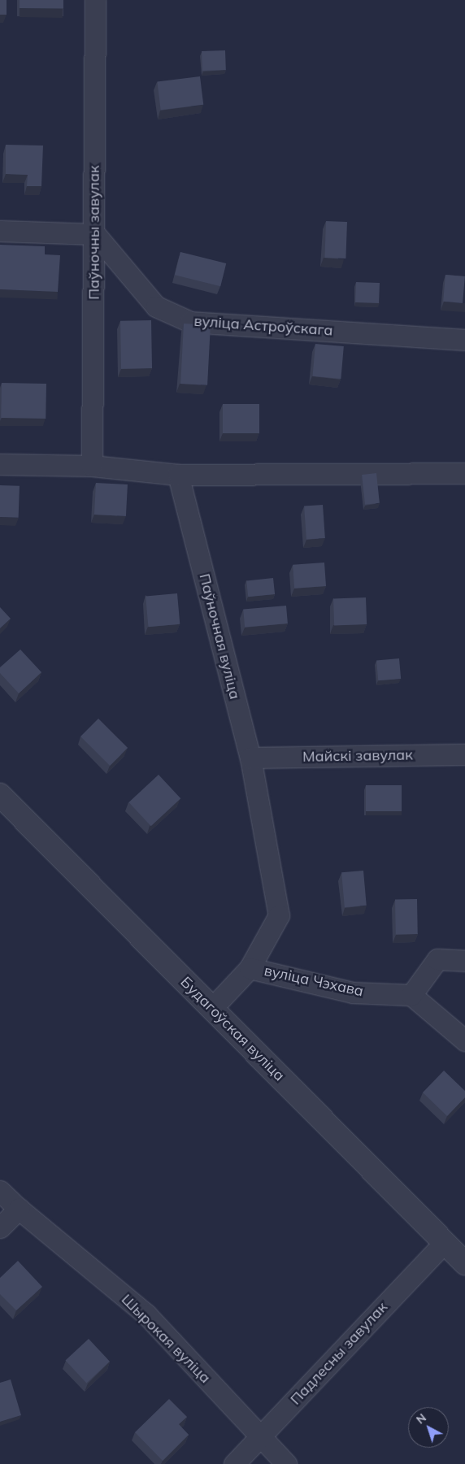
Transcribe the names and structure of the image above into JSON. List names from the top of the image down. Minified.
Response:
{"streets":{"street":["Паўночны завулак","вуліца Астроўскага","Паўночная вуліца","Майскі завулак","вуліца Чэхава","Будагоўская вуліца","Шырокая вуліца","Падлесны завулак"]},"crossings":[["Паўночны завулак","вуліца Астроўскага"],["Паўночная вуліца","Майскі завулак"],["Паўночная вуліца","вуліца Чэхава"],["вуліца Чэхава","Будагоўская вуліца"],["Будагоўская вуліца","Падлесны завулак"],["Шырокая вуліца","Падлесны завулак"]],"north":"top left"}
